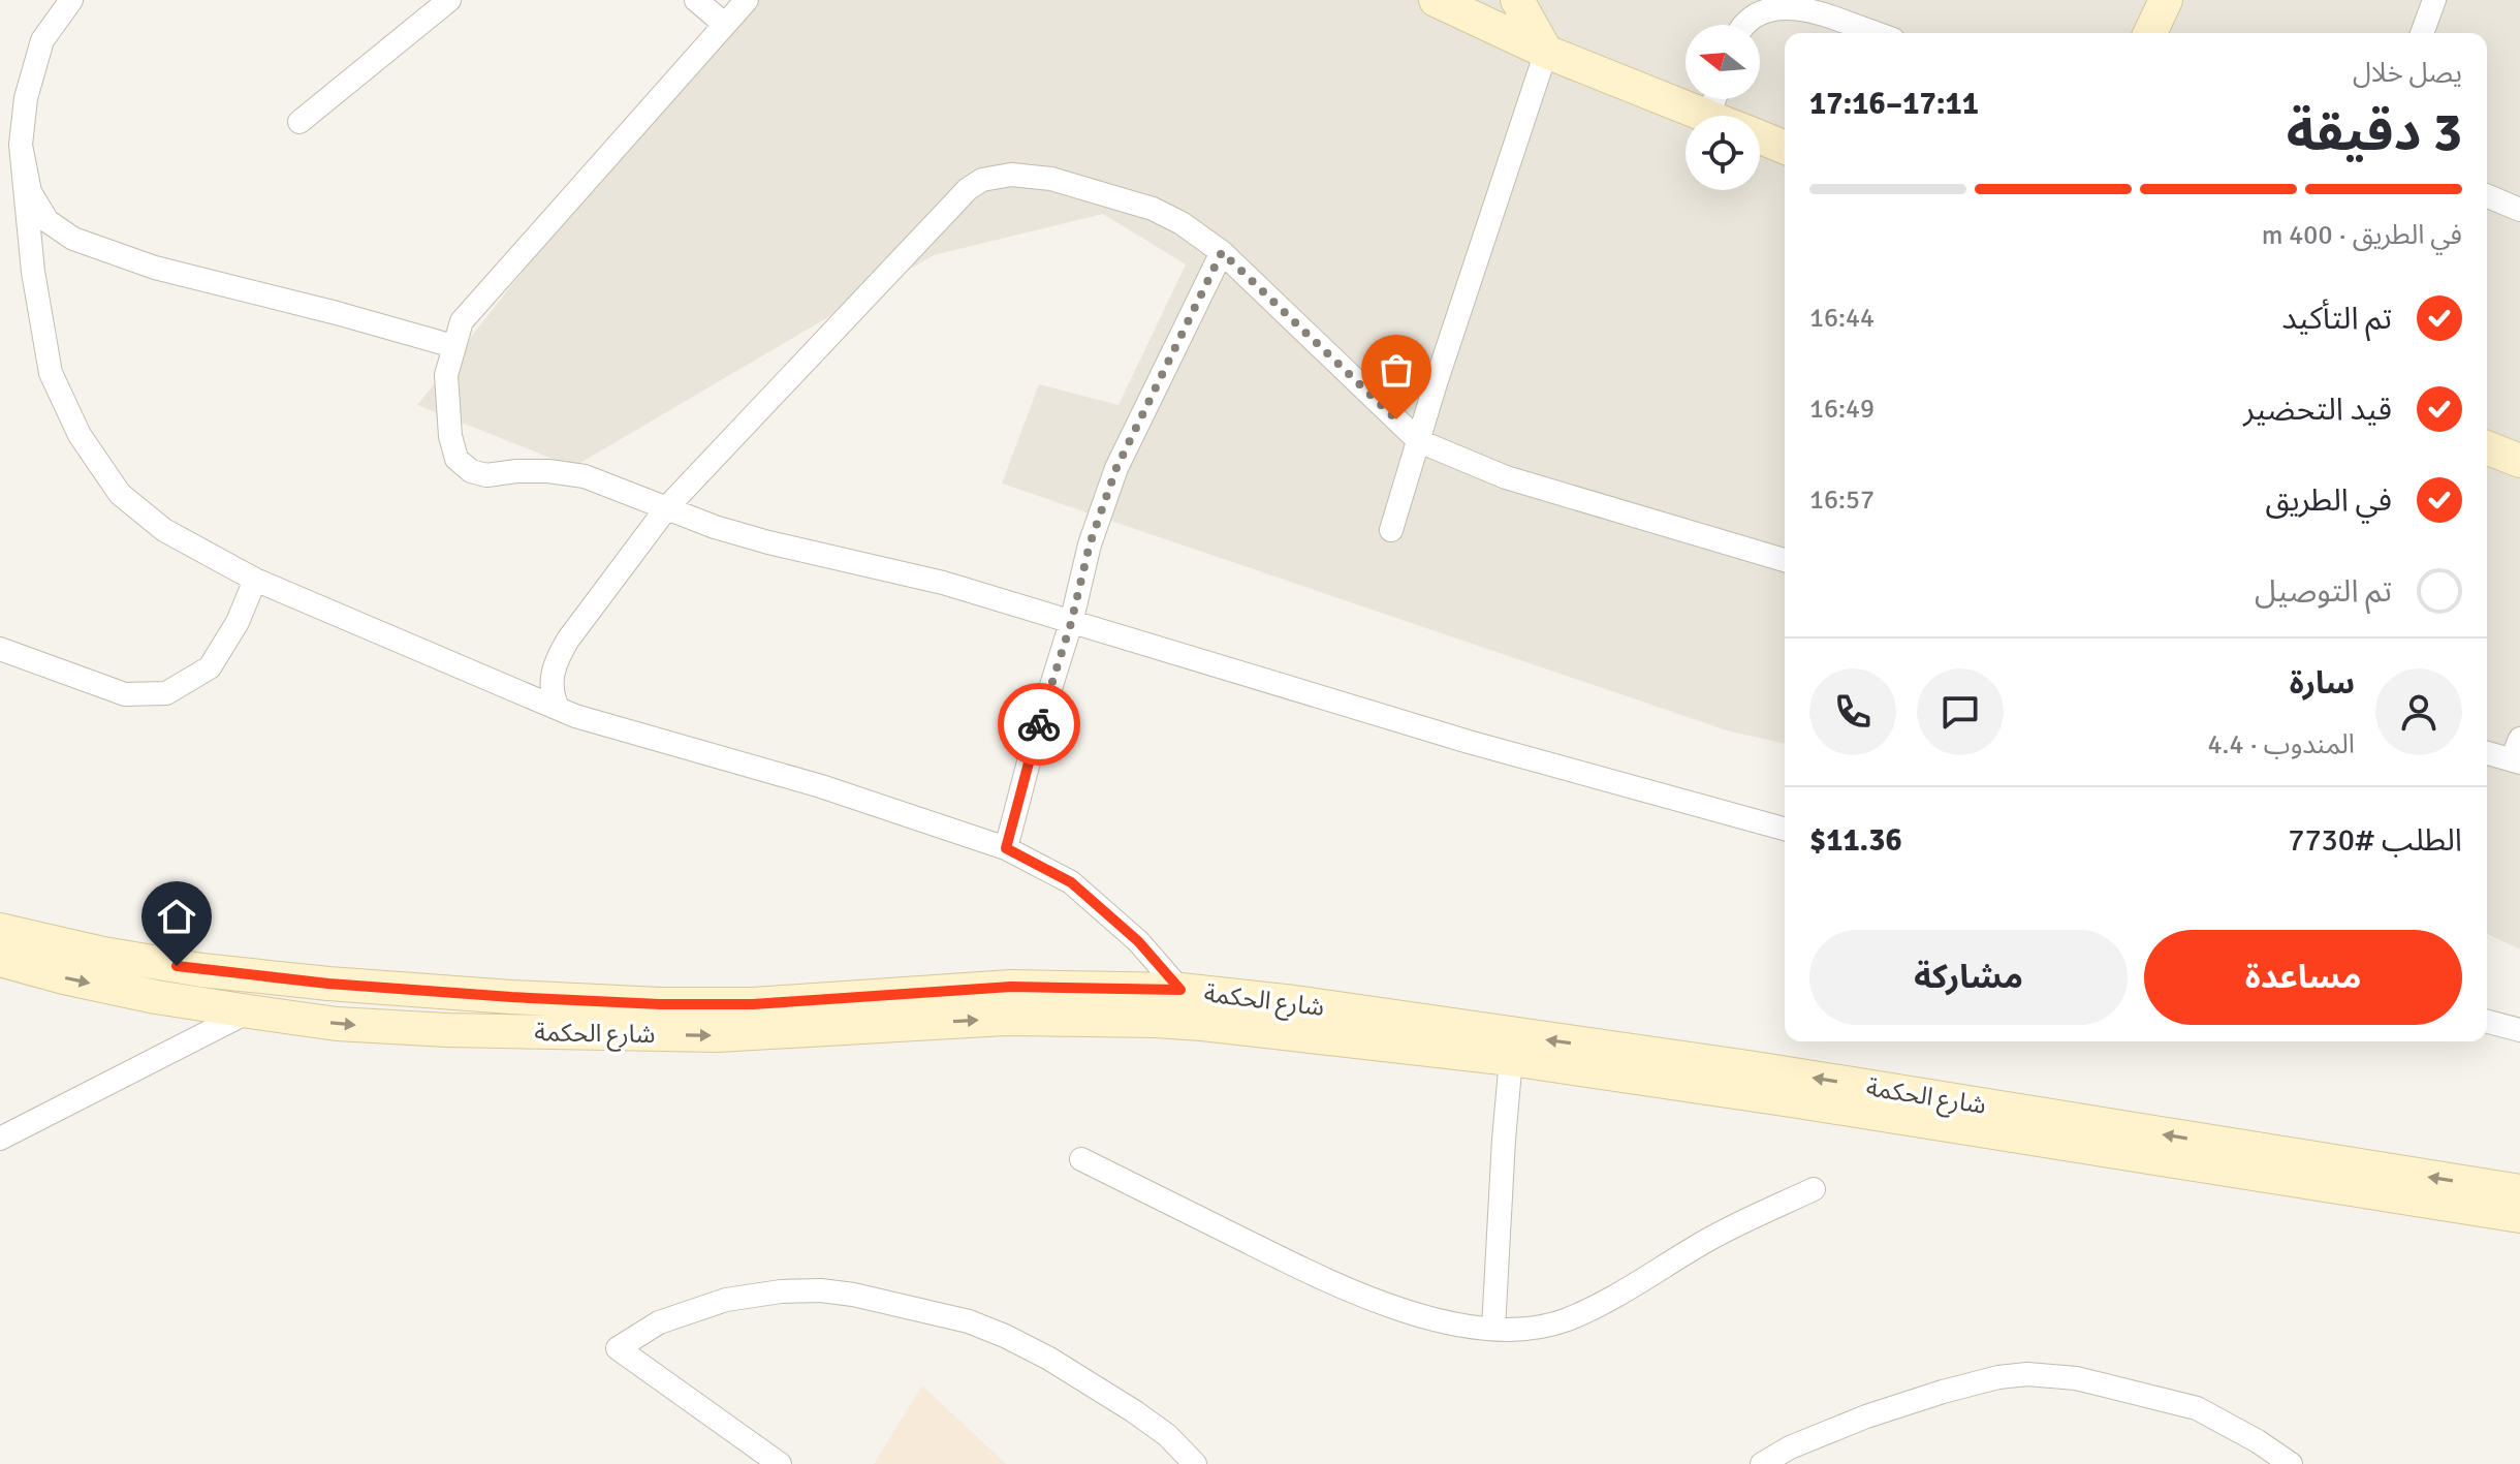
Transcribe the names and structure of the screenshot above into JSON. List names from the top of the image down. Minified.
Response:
{"streets":{"street":["شارع الحكمة"]},"north":"left","page":{"heading":["3 دقيقة","يصل خلال","17:11–17:16"],"panel":["سارة","المندوب · 4.4","الطلب #7730","$11.36"],"bar":"في الطريق · 400 m","list":[["تم التأكيد","16:44"],["قيد التحضير","16:49"],["في الطريق","16:57"],"تم التوصيل"],"buttons":["مساعدة","مشاركة"]}}
